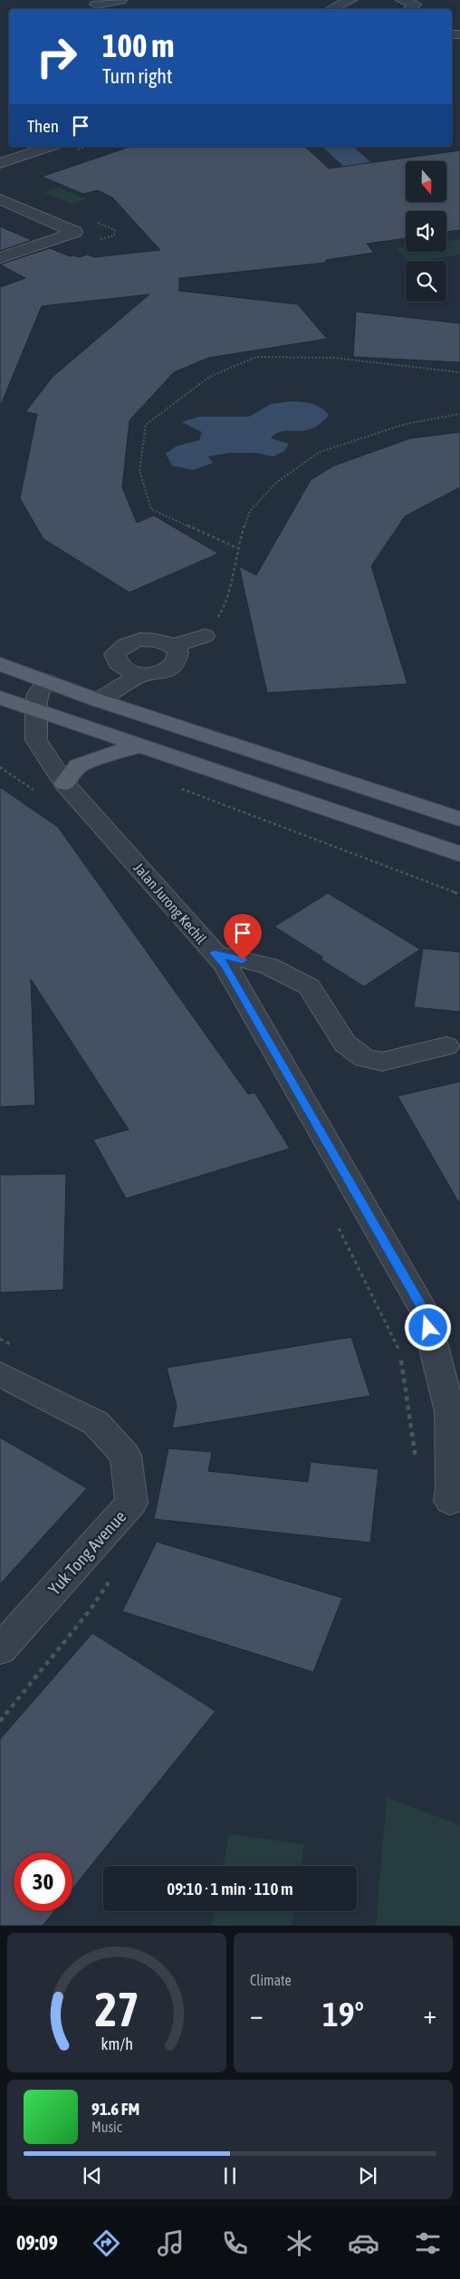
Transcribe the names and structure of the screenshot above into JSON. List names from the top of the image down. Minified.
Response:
{"streets":{"street":["Jalan Jurong Kechil","Yuk Tong Avenue"]},"north":"bottom","page":{"turn":["100 m","Turn right"],"then":"Then","limit":"30","trip":"09:10 · 1 min · 110 m","tile":"Climate","heat":["−","19°","+"],"song":["91.6 FM","Music"],"tabs":"09:09","gauge":["27","km/h"]}}
